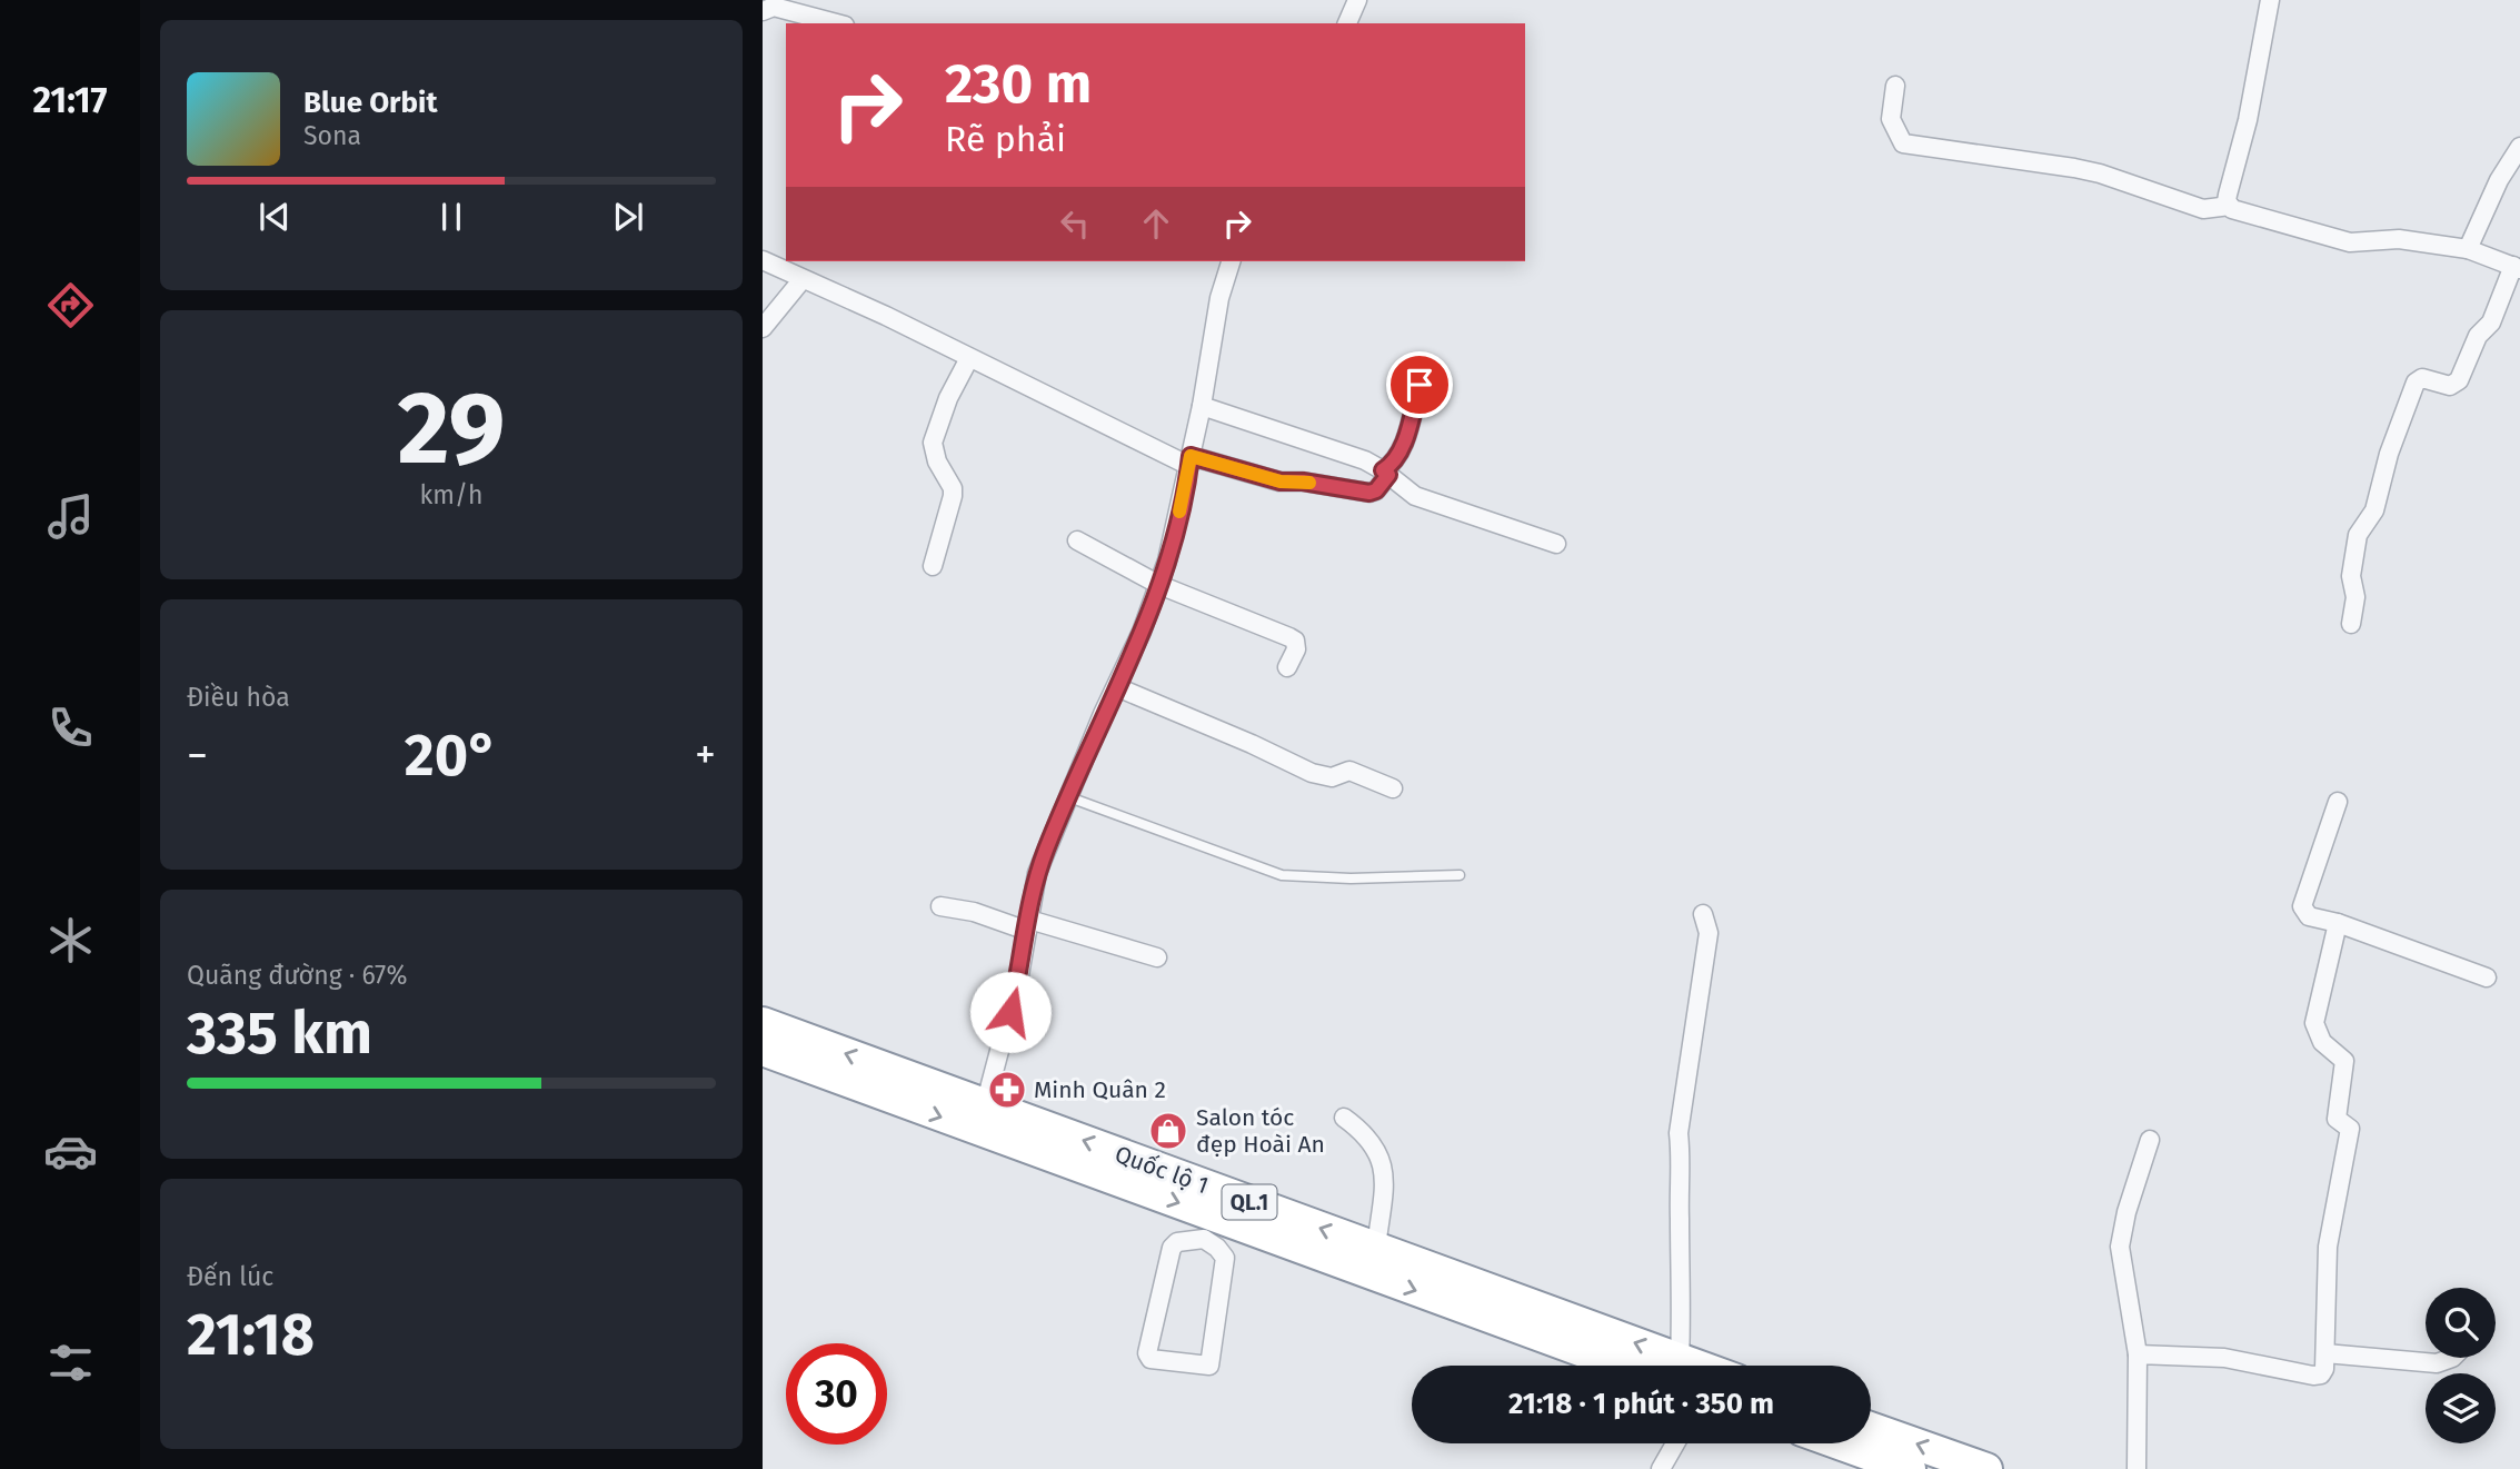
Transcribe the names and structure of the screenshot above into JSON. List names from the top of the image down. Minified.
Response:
{"streets":{"highway":["Quốc lộ 1","QL.1"]},"places":{"pharmacy":["Minh Quân 2"],"shop":["Salon tóc đẹp Hoài An"]},"page":{"tabs":"21:17","turn":["230 m","Rẽ phải"],"song":["Blue Orbit","Sona"],"tile":[["29","km/h"],"Điều hòa",["Quãng đường · 67%","335 km"],["Đến lúc","21:18"]],"heat":["−","20°","+"],"limit":"30","trip":"21:18 · 1 phút · 350 m"}}
